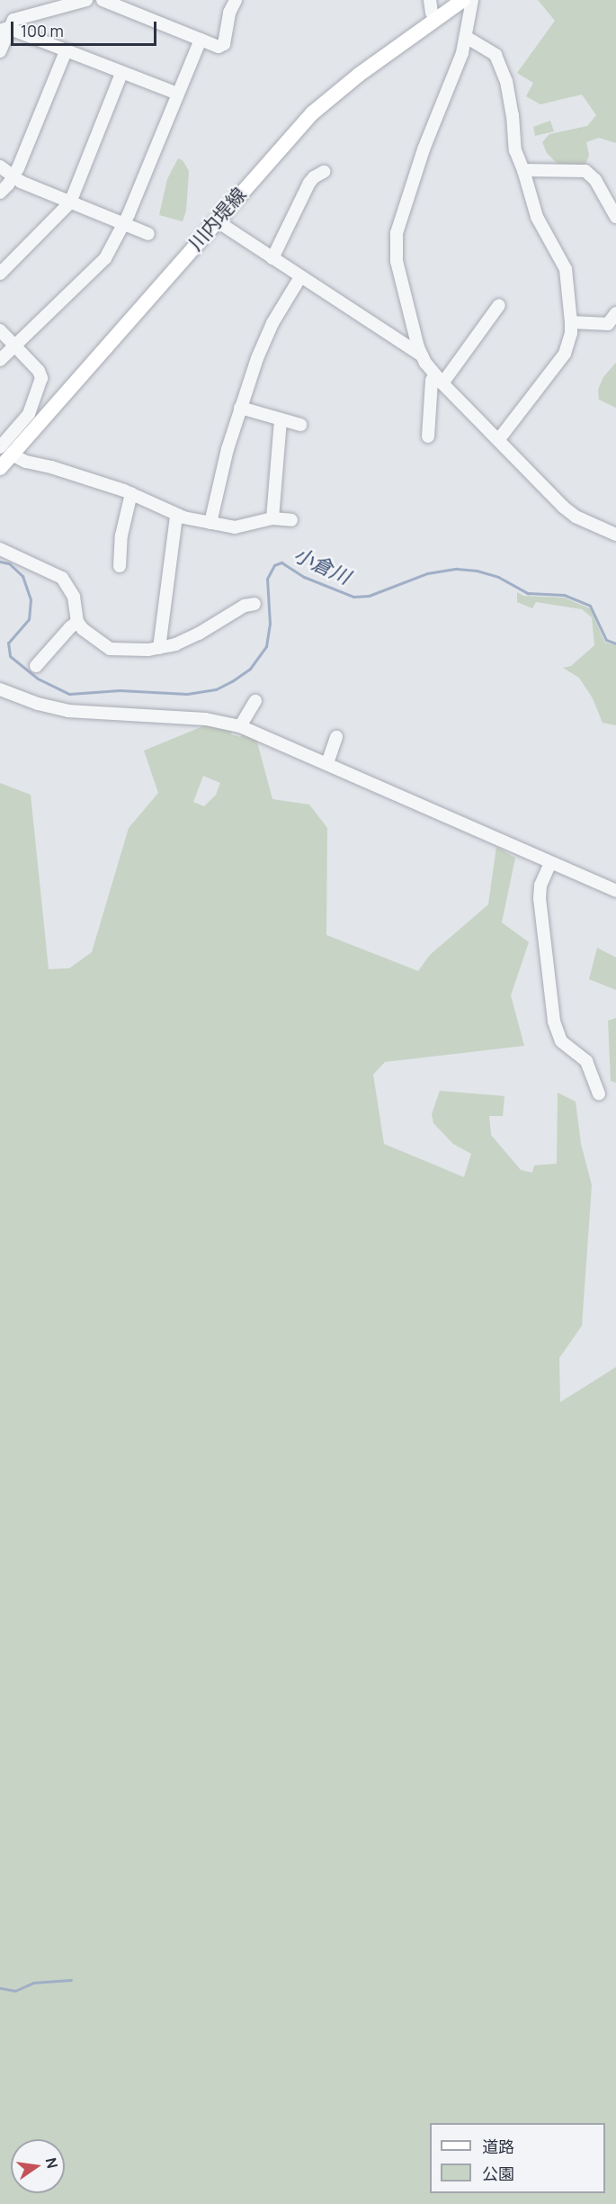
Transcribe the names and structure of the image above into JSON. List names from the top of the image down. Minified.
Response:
{"streets":{"main road":["川内堤線"]},"water":["小倉川"],"legend":["道路","公園"],"scale_bar":"100 m","north":"right"}
